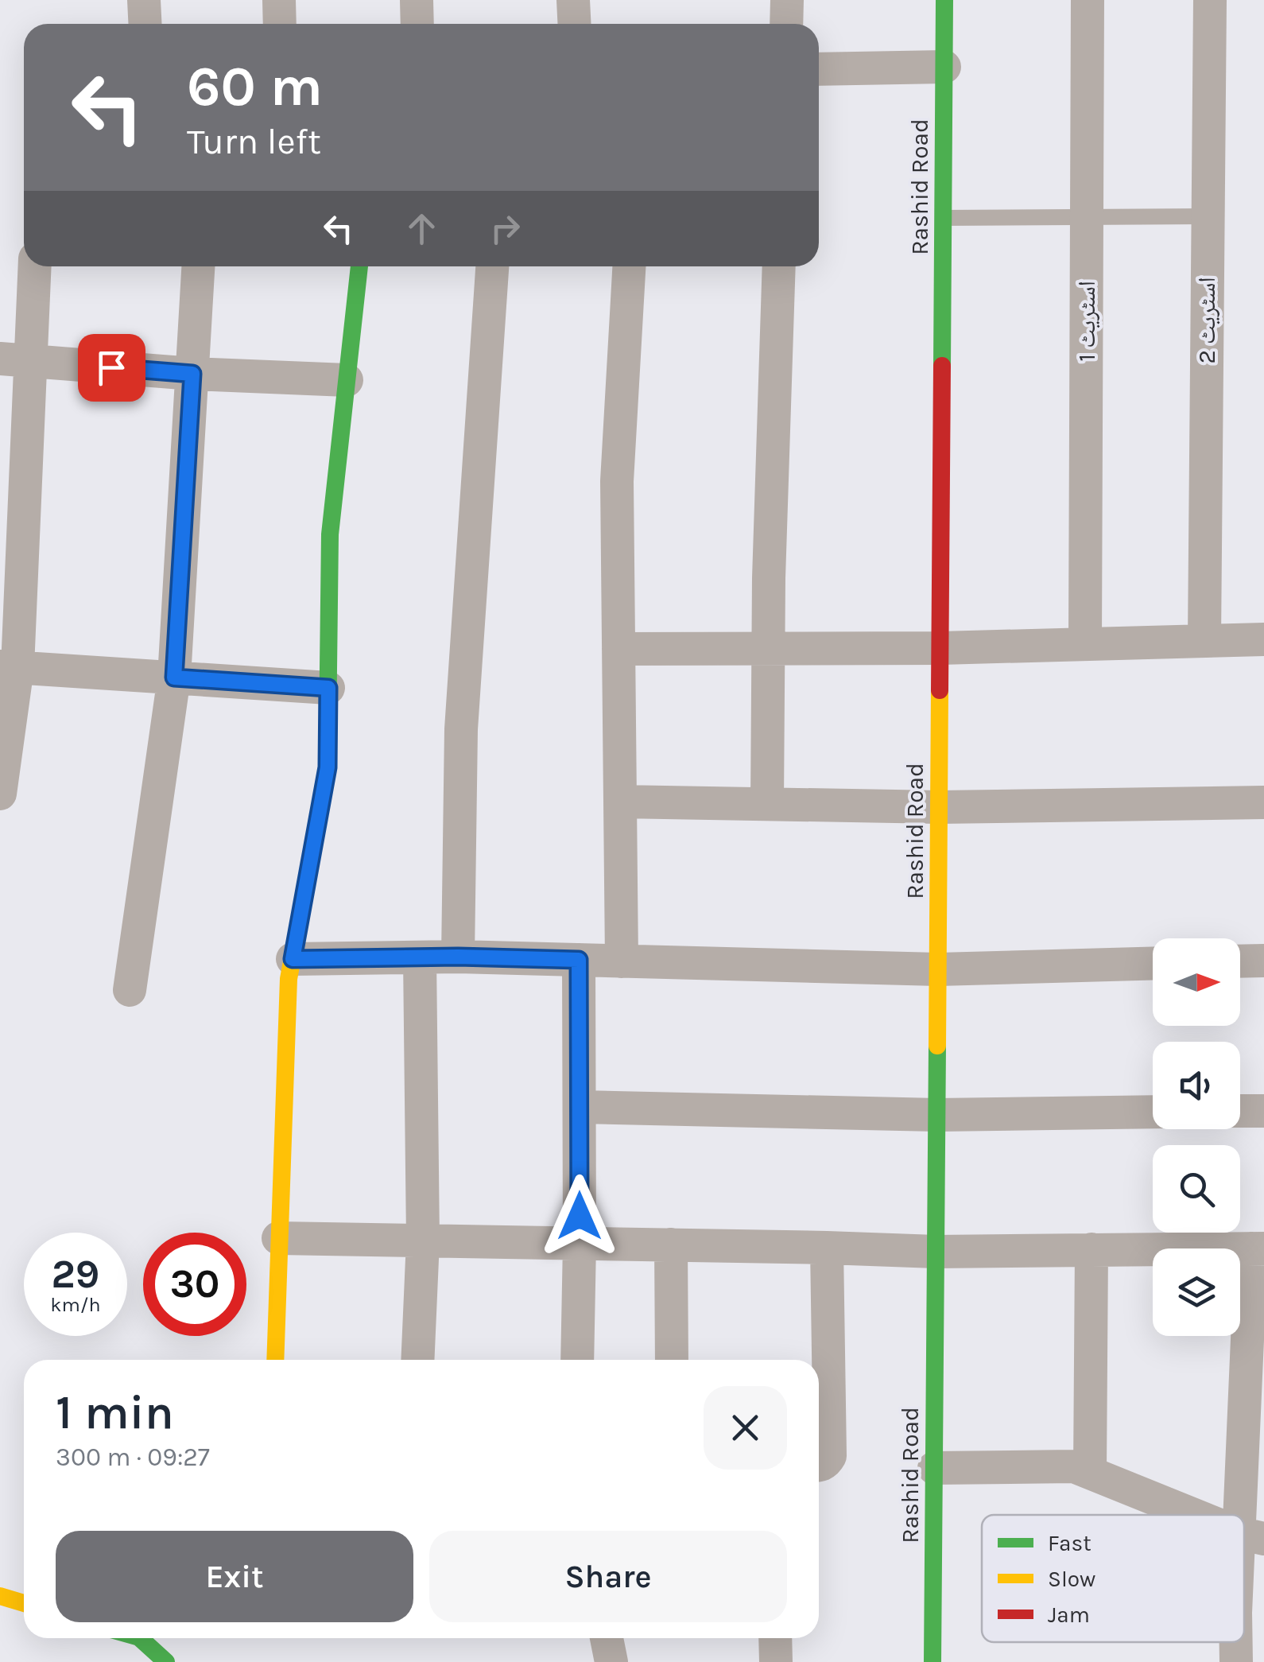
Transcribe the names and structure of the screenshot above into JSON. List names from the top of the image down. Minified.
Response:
{"streets":{"main road":["Rashid Road"],"street":["اسٹریٹ 2","اسٹریٹ 1"]},"legend":["Fast","Slow","Jam"],"north":"right","page":{"turn":["60 m","Turn left"],"speed":"29 km/h","limit":"30","heading":["1 min","300 m · 09:27"],"buttons":["Exit","Share"]}}
